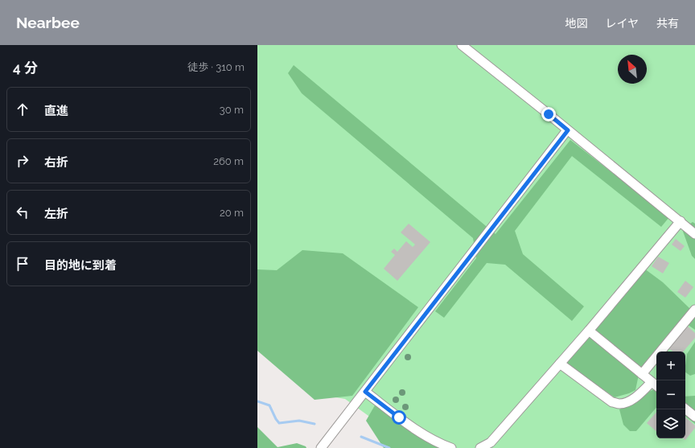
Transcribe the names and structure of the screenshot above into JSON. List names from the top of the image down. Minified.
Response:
{"north":"top left","page":{"header":"Nearbee","nav":["地図","レイヤ","共有"],"heading":["4 分","徒歩 · 310 m"],"list":[["直進","30 m"],["右折","260 m"],["左折","20 m"],"目的地に到着"],"map_buttons":["+","−"]}}
